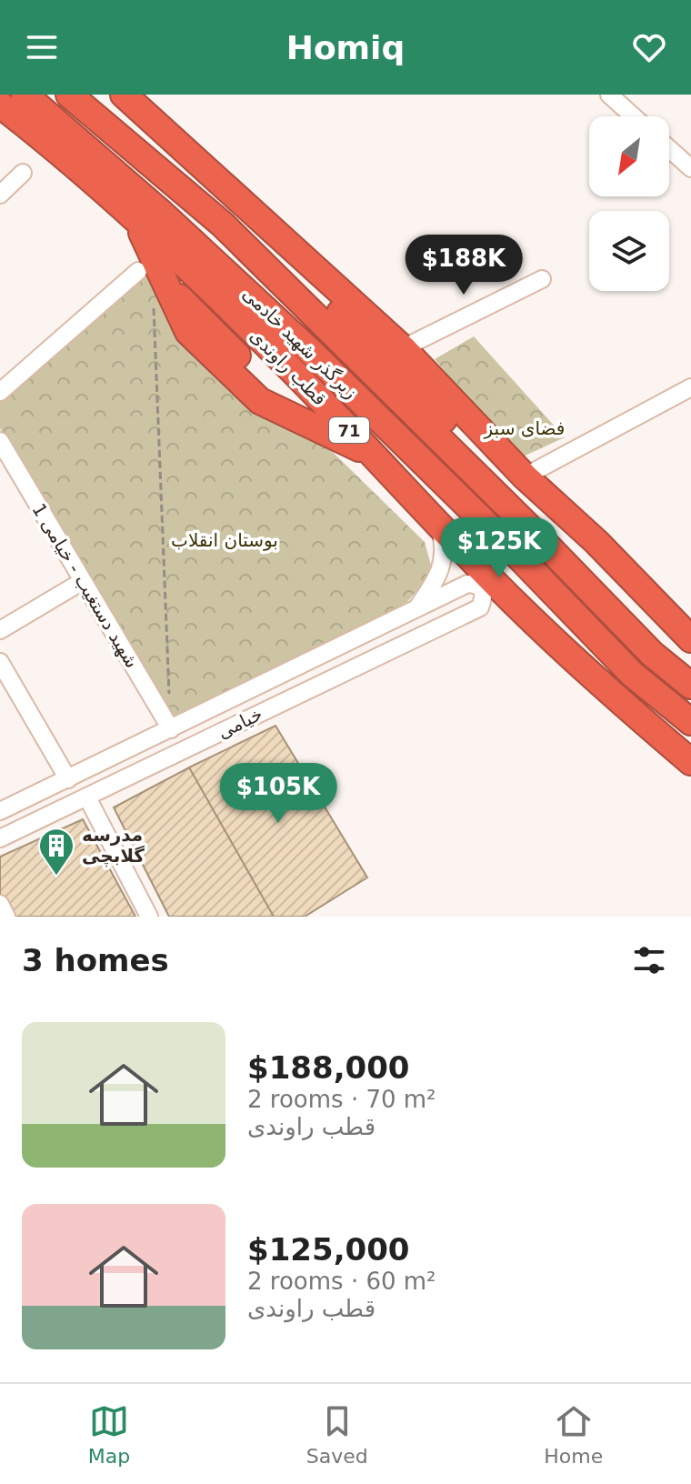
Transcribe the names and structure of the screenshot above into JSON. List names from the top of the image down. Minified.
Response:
{"streets":{"highway":["زیرگذر شهید خادمی","قطب راوندی","71"],"street":["شهید دستغیب - خیامی 1","خیامی"]},"crossings":[["شهید دستغیب - خیامی 1","خیامی"]],"parks":["فضای سبز","بوستان انقلاب"],"places":{"building":["مدرسه گلابچی"]},"north":"bottom left","page":{"header":"Homiq","price":["$188K","$125K","$105K"],"heading":"3 homes","list":[{"name":"$188,000","note":"2 rooms · 70 m² · قطب راوندی"},{"name":"$125,000","note":"2 rooms · 60 m² · قطب راوندی"}],"tabs":["Map","Saved","Home"]}}
